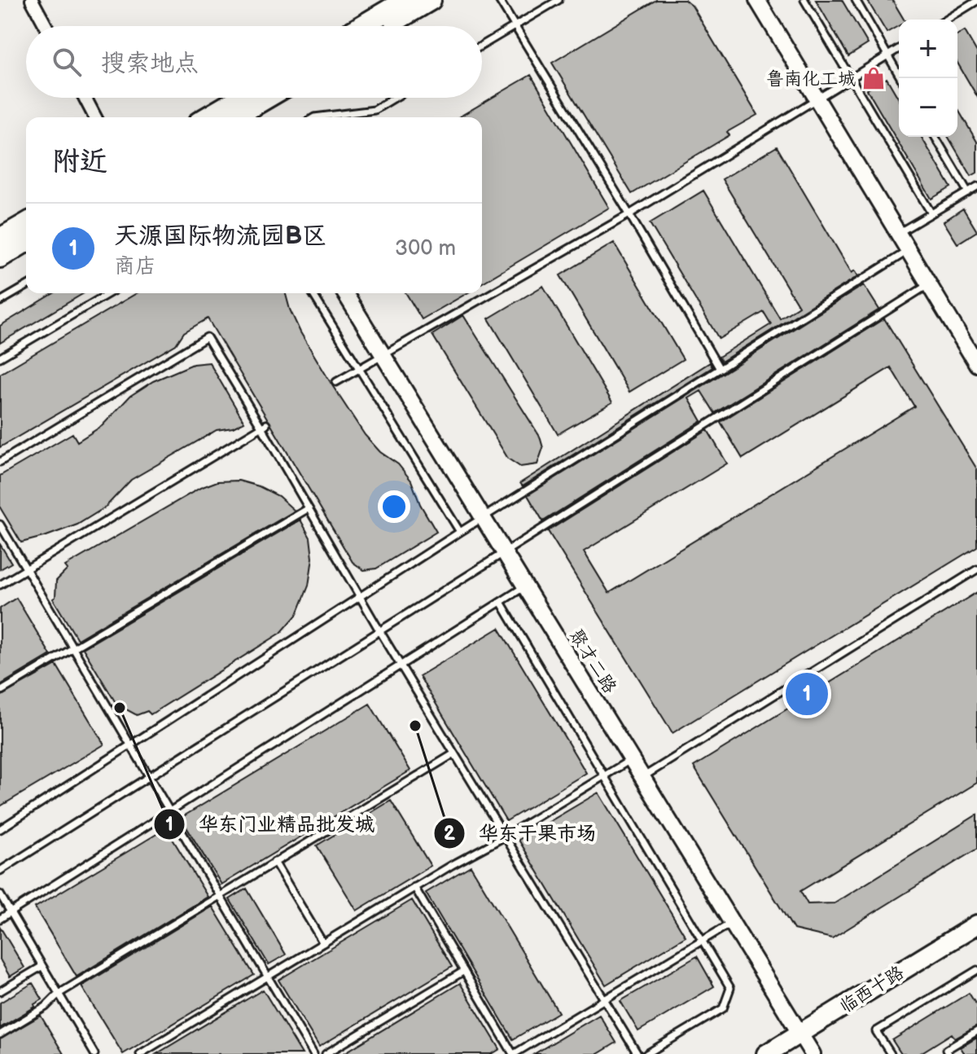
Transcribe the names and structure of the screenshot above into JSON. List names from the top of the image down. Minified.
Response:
{"streets":{"main road":["临西十路"],"street":["聚才二路"]},"crossings":[["聚才二路","临西十路"]],"places":{"shop":["鲁南化工城"],"other":["华东门业精品批发城","华东干果市场"]},"page":{"map_buttons":["+","−"],"search":"搜索地点","heading":"附近","list":[{"mark":"1","name":"天源国际物流园B区","note":"商店","value":"300 m"}],"pins":"1"}}
